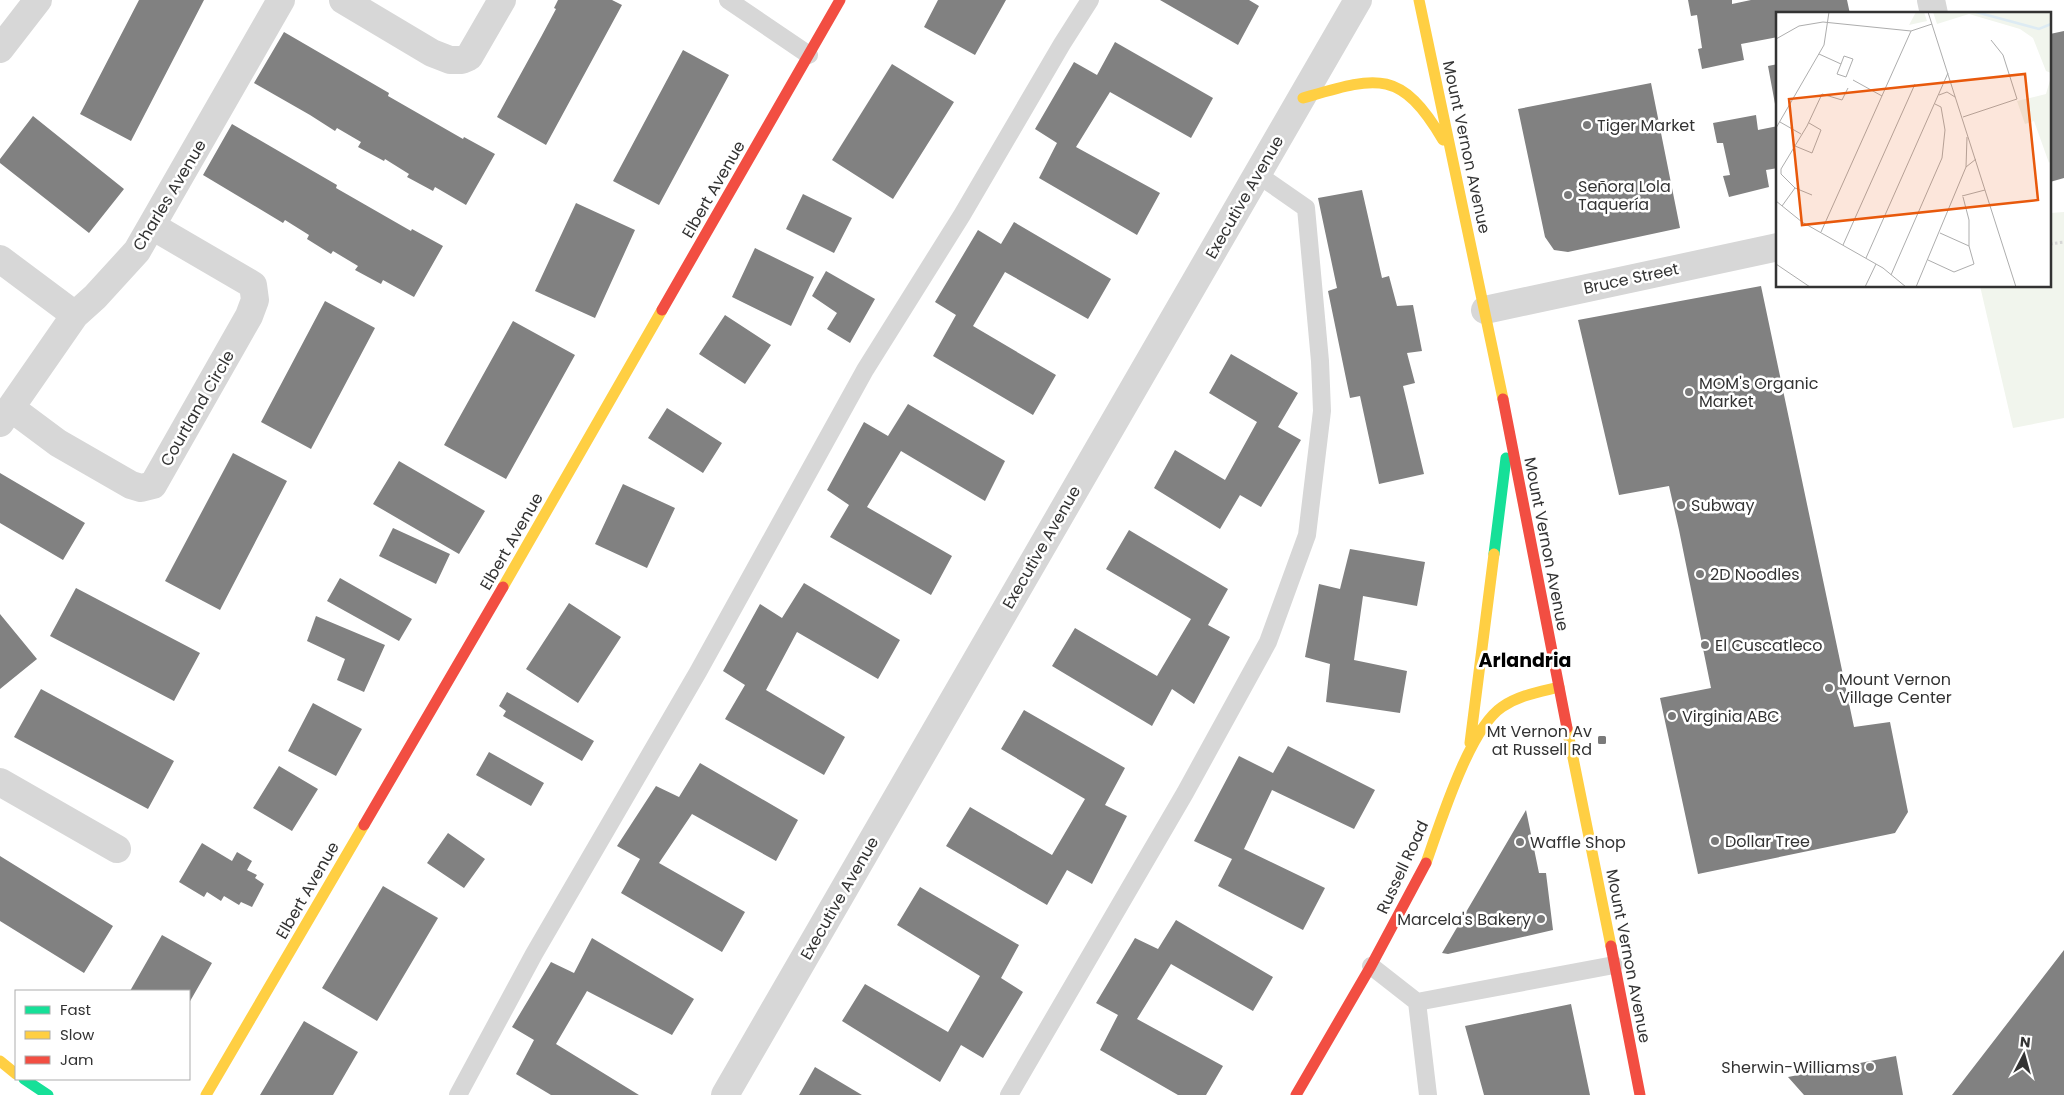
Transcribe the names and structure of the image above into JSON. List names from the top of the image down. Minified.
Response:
{"streets":{"street":["Mount Vernon Avenue","Elbert Avenue","Charles Avenue","Executive Avenue","Bruce Street","Courtland Circle","Russell Road"]},"crossings":[["Mount Vernon Avenue","Bruce Street"],["Mount Vernon Avenue","Russell Road"],["Charles Avenue","Courtland Circle"]],"districts":["Arlandria"],"places":{"other":["Tiger Market","Señora Lola Taquería","MOM's Organic Market","Subway","2D Noodles","El Cuscatleco","Mount Vernon Village Center","Virginia ABC","Dollar Tree","Waffle Shop","Marcela's Bakery","Sherwin-Williams"],"transit":["Mt Vernon Av at Russell Rd"]},"legend":["Fast","Slow","Jam"],"north":"top"}
